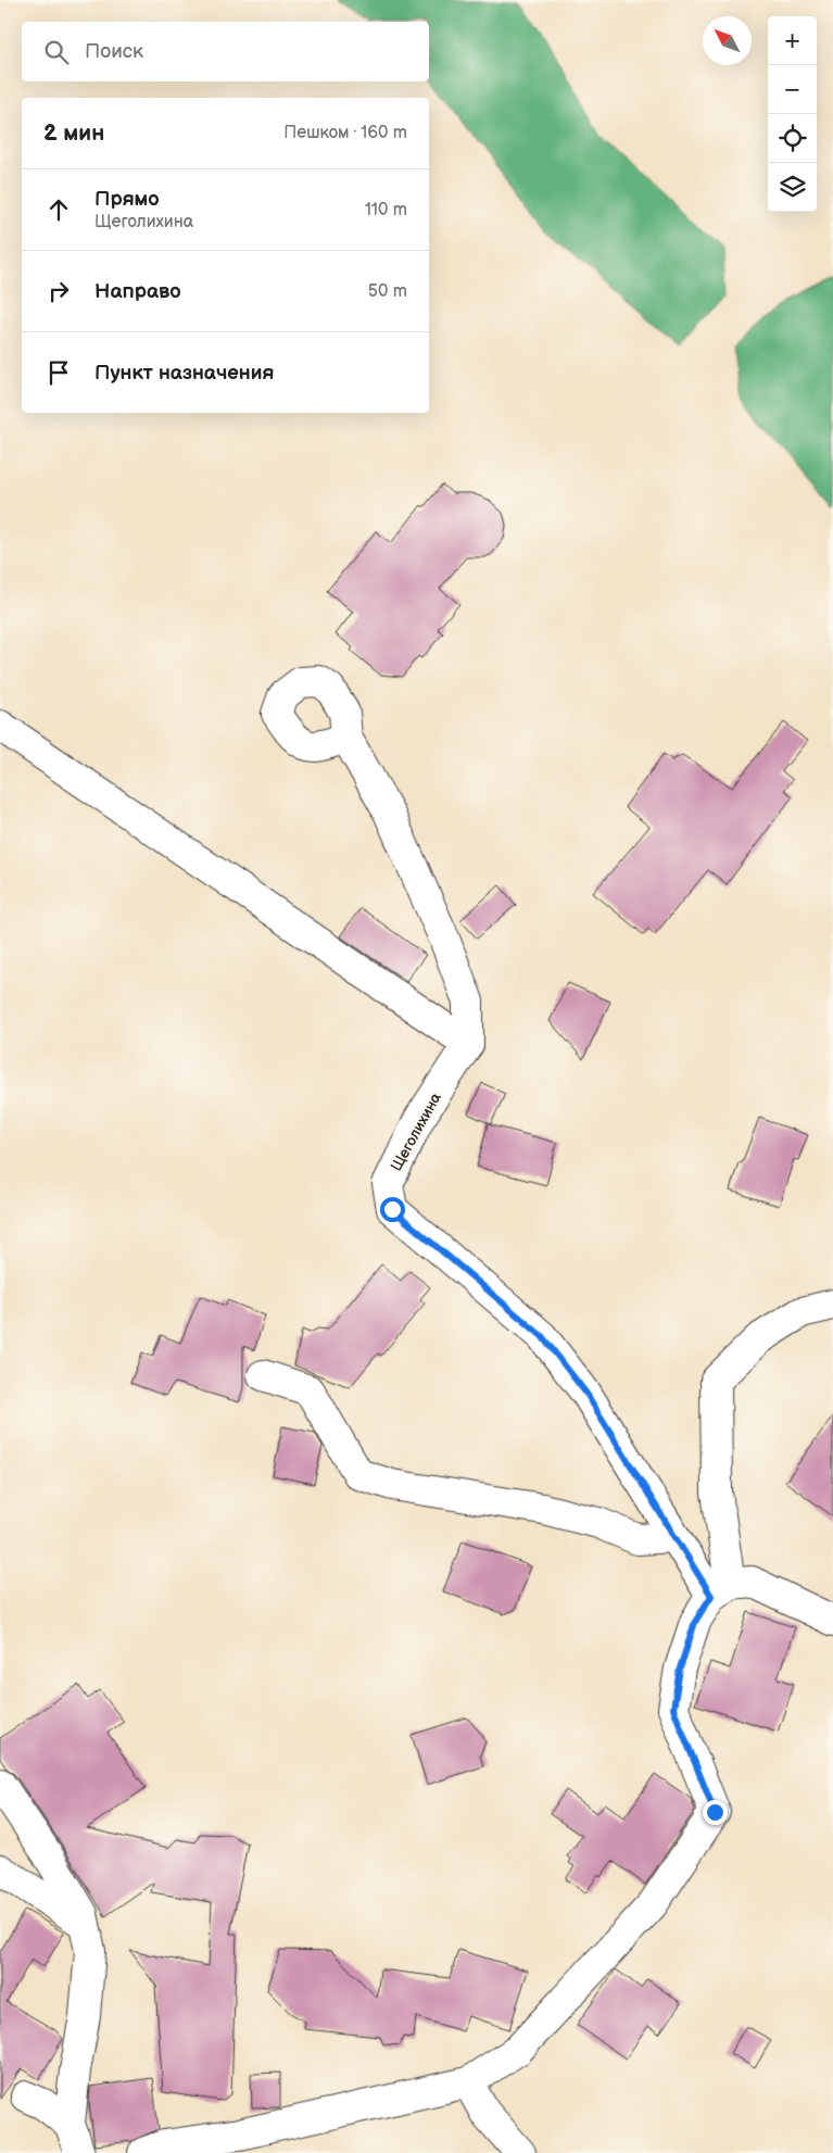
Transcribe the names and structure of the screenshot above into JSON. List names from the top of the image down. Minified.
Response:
{"streets":{"street":["Щеголихина"]},"north":"top left","page":{"map_buttons":["+","−"],"search":"Поиск","heading":["2 мин","Пешком · 160 m"],"list":[["Прямо","Щеголихина","110 m"],["Направо","50 m"],"Пункт назначения"]}}
